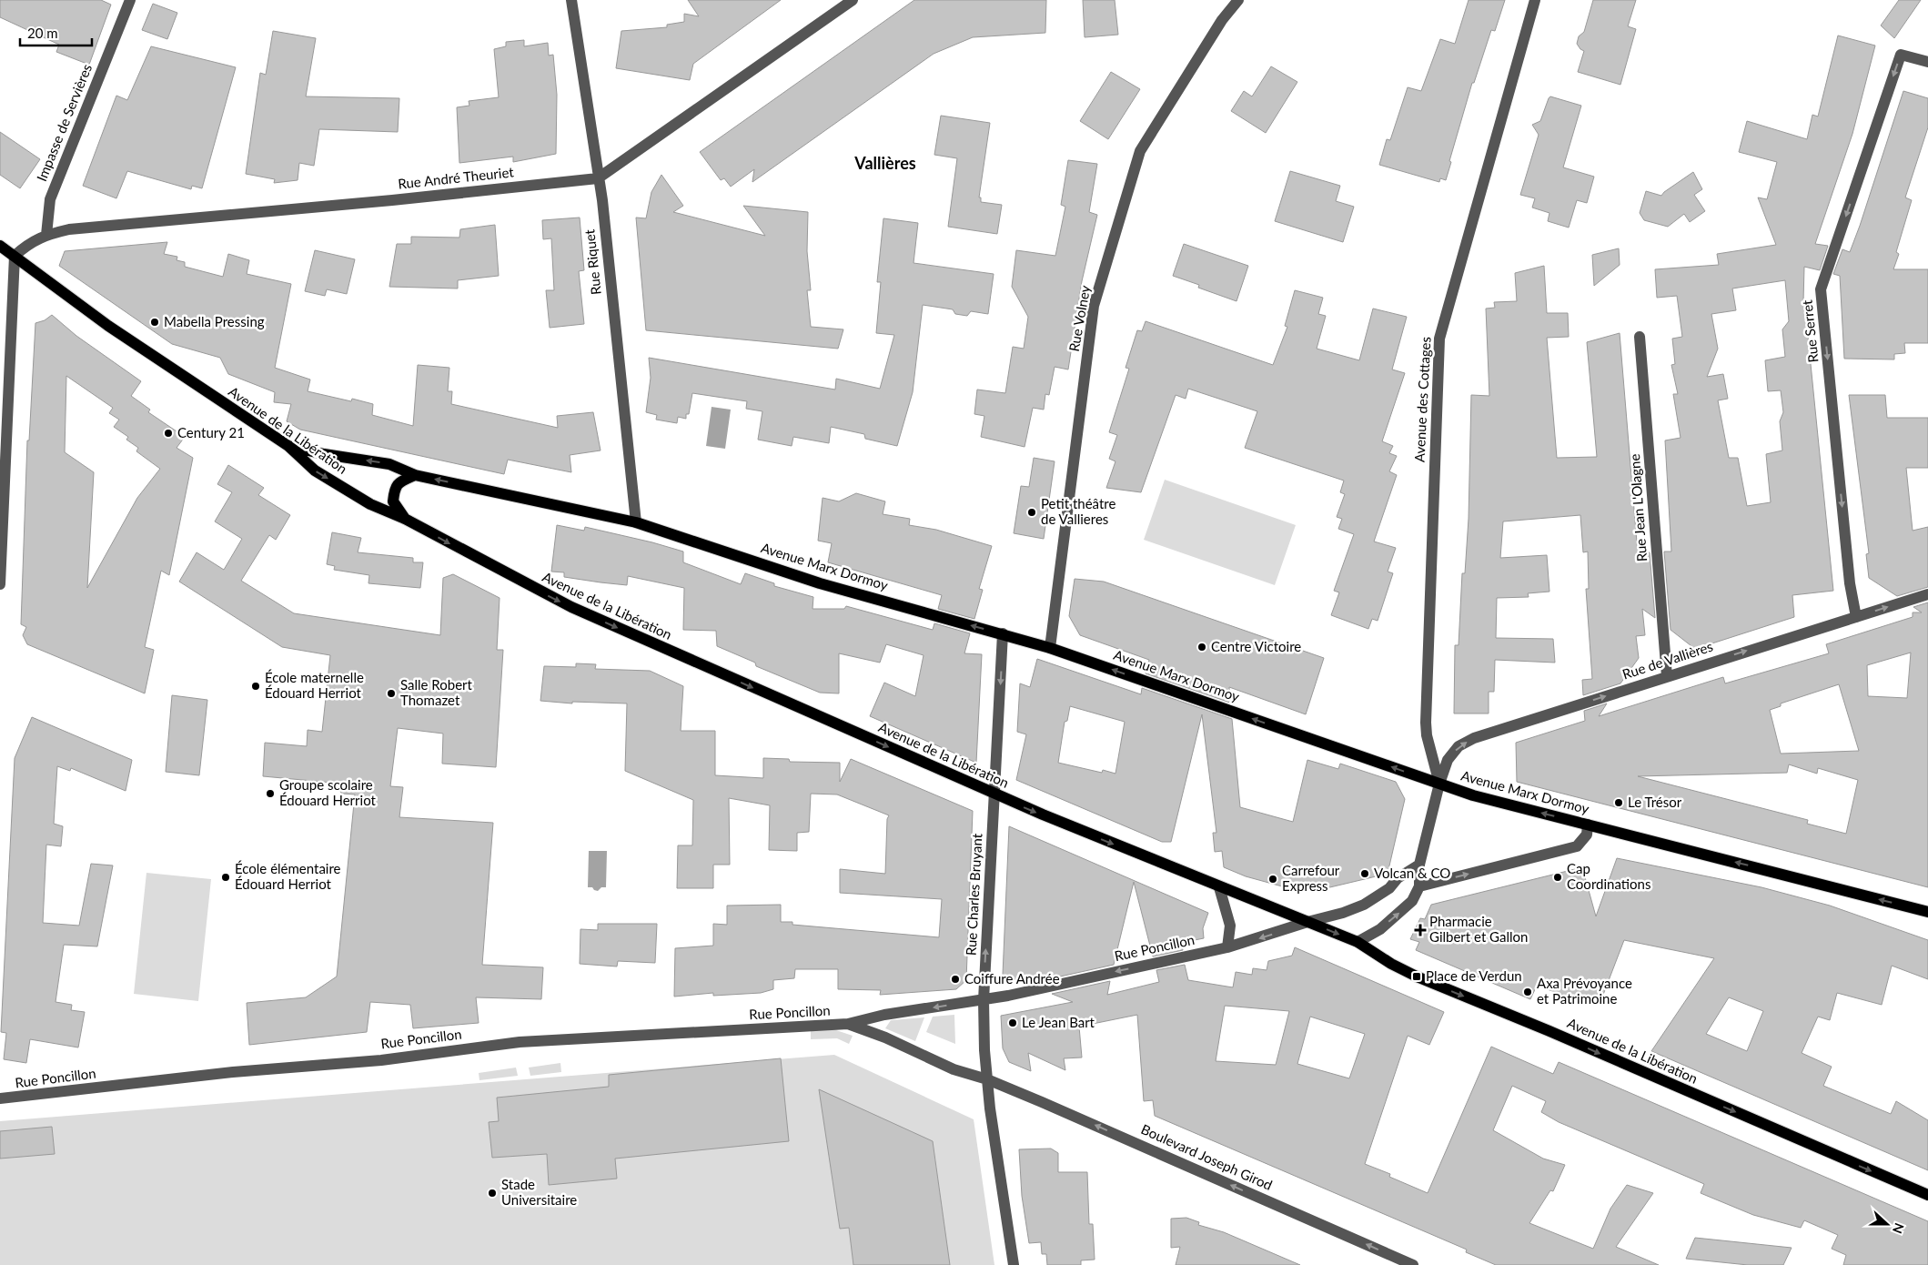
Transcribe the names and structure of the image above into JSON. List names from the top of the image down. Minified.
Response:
{"streets":{"main road":["Avenue de la Libération","Avenue Marx Dormoy"],"street":["Impasse de Servières","Rue André Theuriet","Rue Riquet","Rue Volney","Rue Serret","Avenue des Cottages","Rue Jean L'Olagne","Rue de Vallières","Rue Charles Bruyant","Rue Poncillon","Boulevard Joseph Girod"]},"crossings":[["Impasse de Servières","Rue André Theuriet"],["Rue André Theuriet","Rue Riquet"],["Rue André Theuriet","Avenue de la Libération"],["Rue Riquet","Avenue Marx Dormoy"],["Rue Volney","Avenue Marx Dormoy"],["Rue Serret","Rue de Vallières"],["Avenue des Cottages","Avenue Marx Dormoy"],["Avenue des Cottages","Rue de Vallières"],["Avenue de la Libération","Avenue Marx Dormoy"],["Avenue de la Libération","Rue Charles Bruyant"],["Avenue de la Libération","Rue Poncillon"],["Rue Jean L'Olagne","Rue de Vallières"],["Avenue Marx Dormoy","Rue de Vallières"],["Avenue Marx Dormoy","Rue Charles Bruyant"],["Rue Charles Bruyant","Rue Poncillon"],["Rue Charles Bruyant","Boulevard Joseph Girod"],["Rue Poncillon","Boulevard Joseph Girod"]],"one_way":["Rue Serret","Avenue de la Libération","Avenue Marx Dormoy","Rue de Vallières","Boulevard Joseph Girod"],"districts":["Vallières"],"places":{"other":["Mabella Pressing","Century 21","Petit théâtre de Vallieres","Centre Victoire","École maternelle Édouard Herriot","Salle Robert Thomazet","Groupe scolaire Édouard Herriot","Le Trésor","Volcan & CO","École élémentaire Édouard Herriot","Cap Coordinations","Carrefour Express","Coiffure Andrée","Axa Prévoyance et Patrimoine","Le Jean Bart","Stade Universitaire"],"health":["Pharmacie Gilbert et Gallon"],"transit":["Place de Verdun"]},"scale_bar":"20 m","north":"right"}
